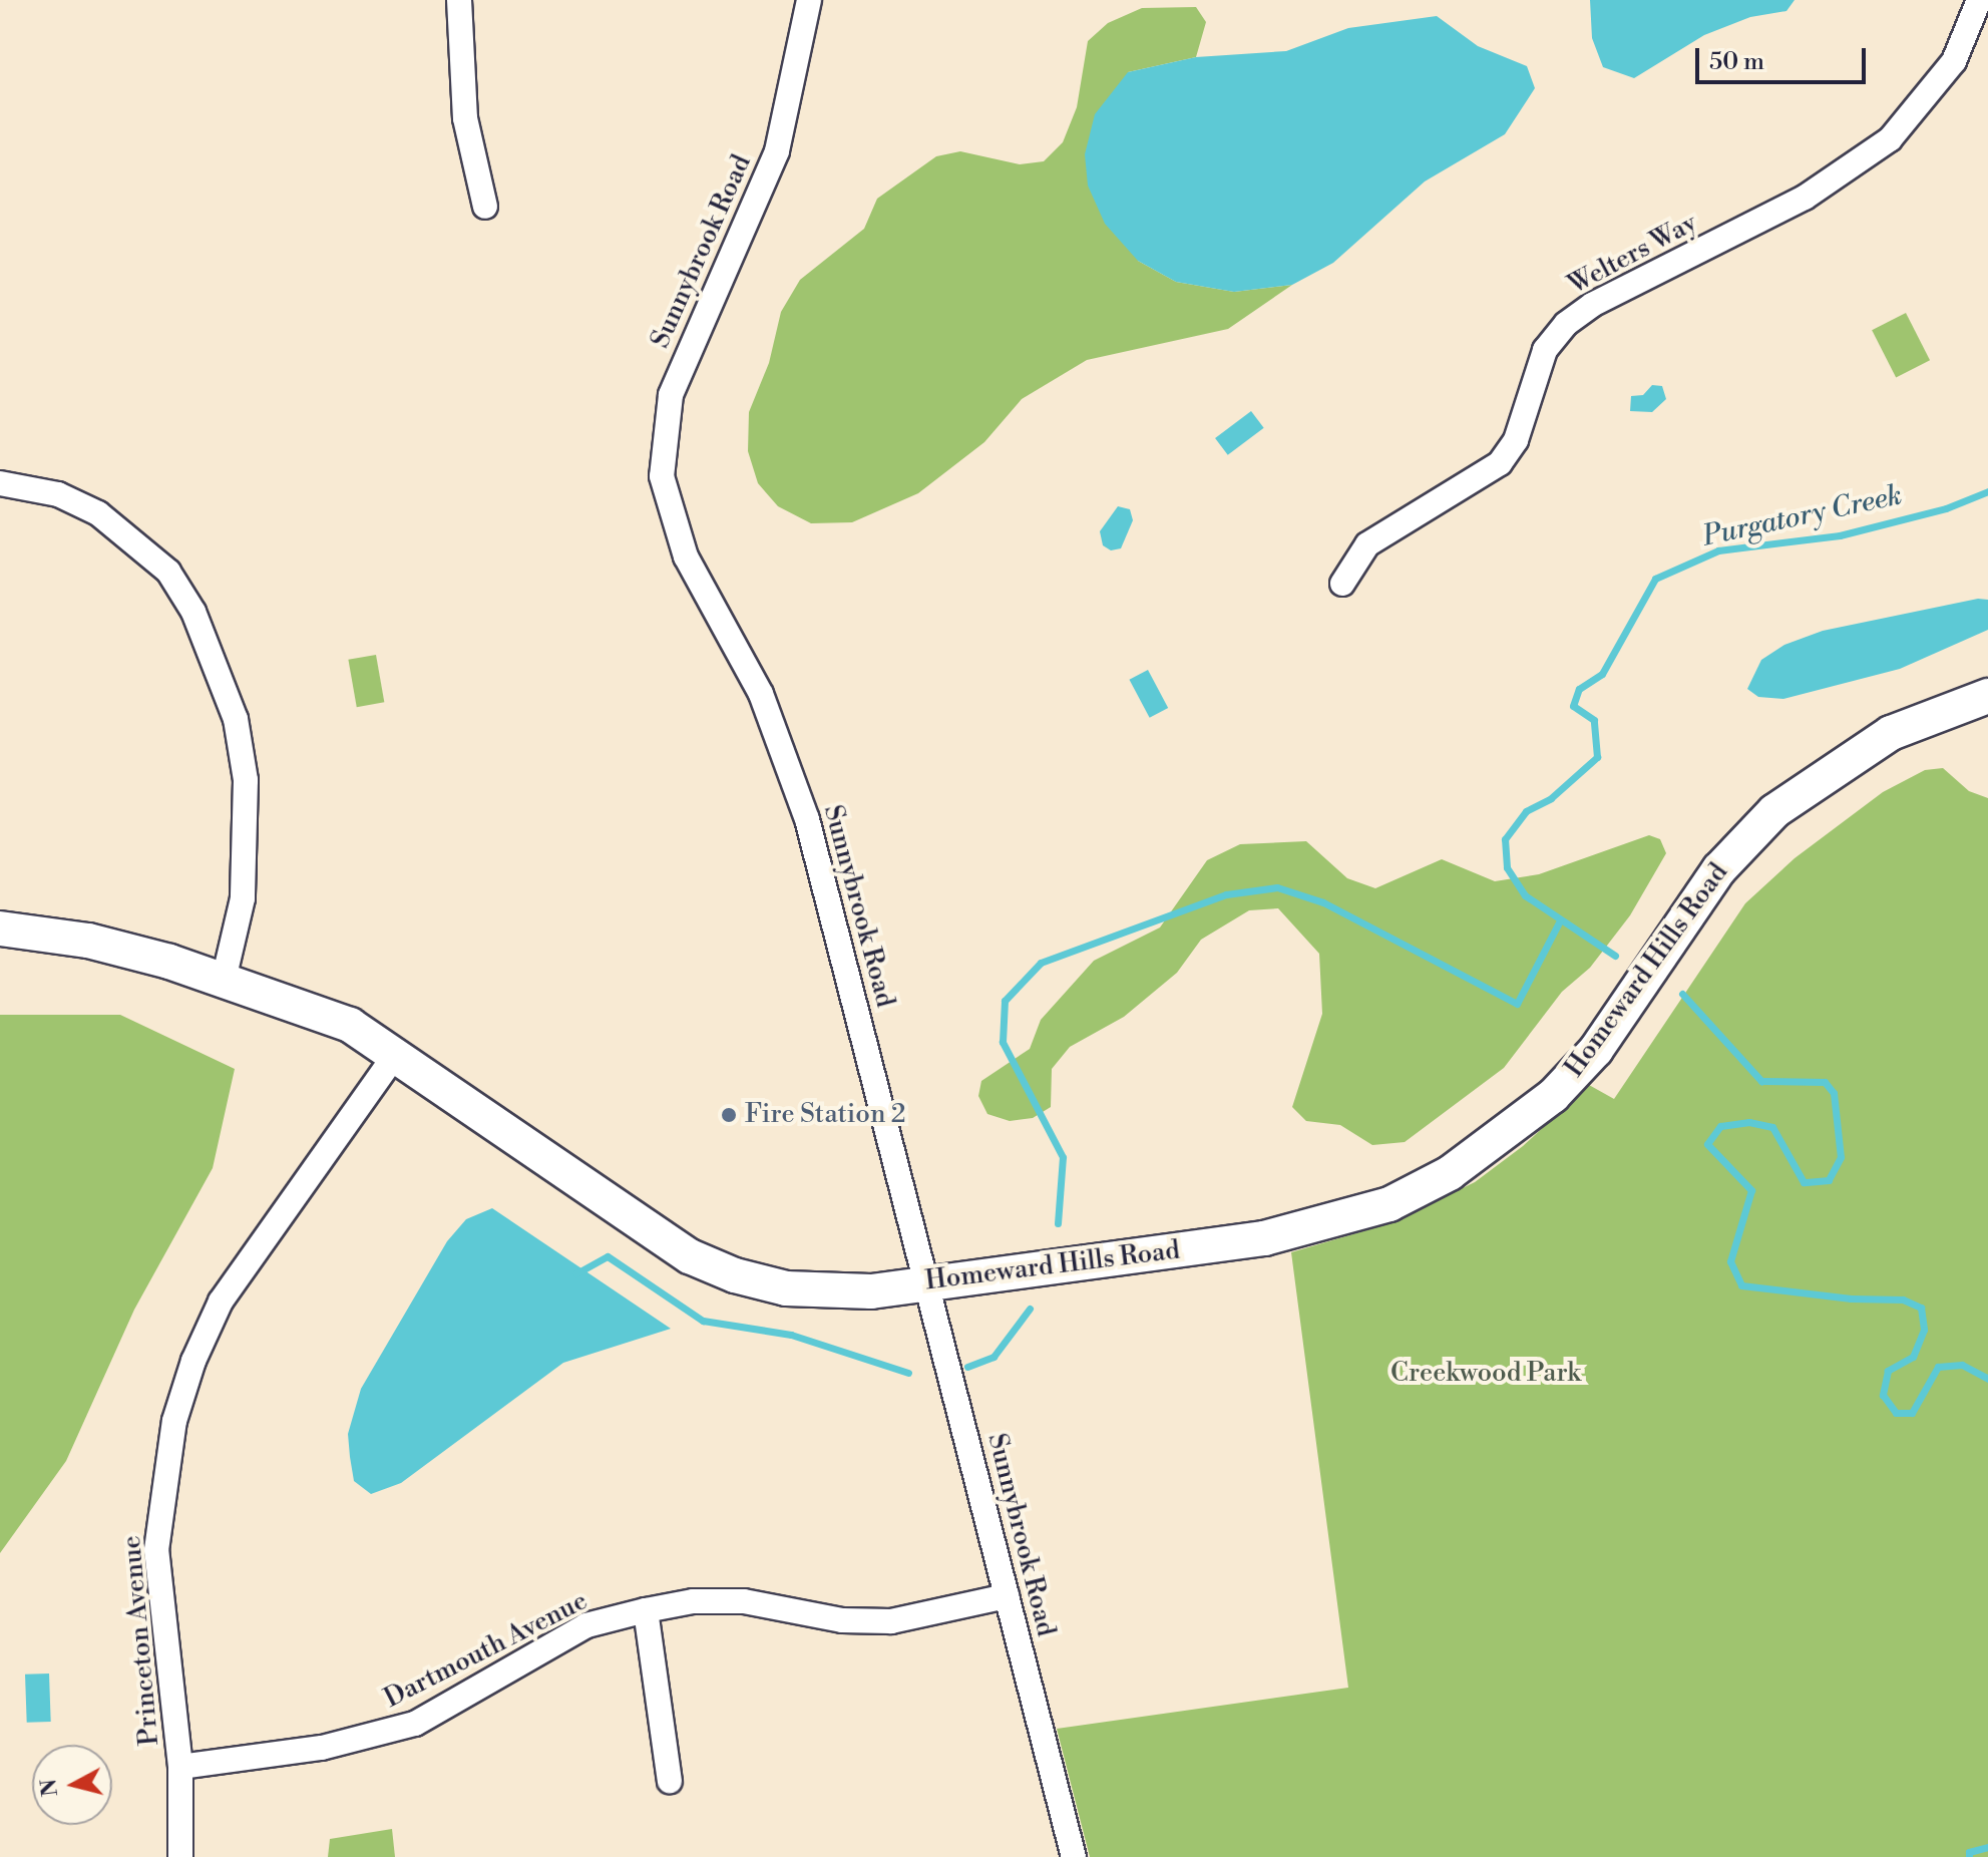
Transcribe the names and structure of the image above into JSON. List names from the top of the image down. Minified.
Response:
{"streets":{"street":["Sunnybrook Road","Welters Way","Homeward Hills Road","Princeton Avenue","Dartmouth Avenue"]},"crossings":[["Sunnybrook Road","Homeward Hills Road"],["Sunnybrook Road","Dartmouth Avenue"],["Homeward Hills Road","Princeton Avenue"],["Princeton Avenue","Dartmouth Avenue"]],"water":["Purgatory Creek"],"parks":["Creekwood Park"],"places":["Fire Station 2"],"scale_bar":"50 m","north":"left"}
